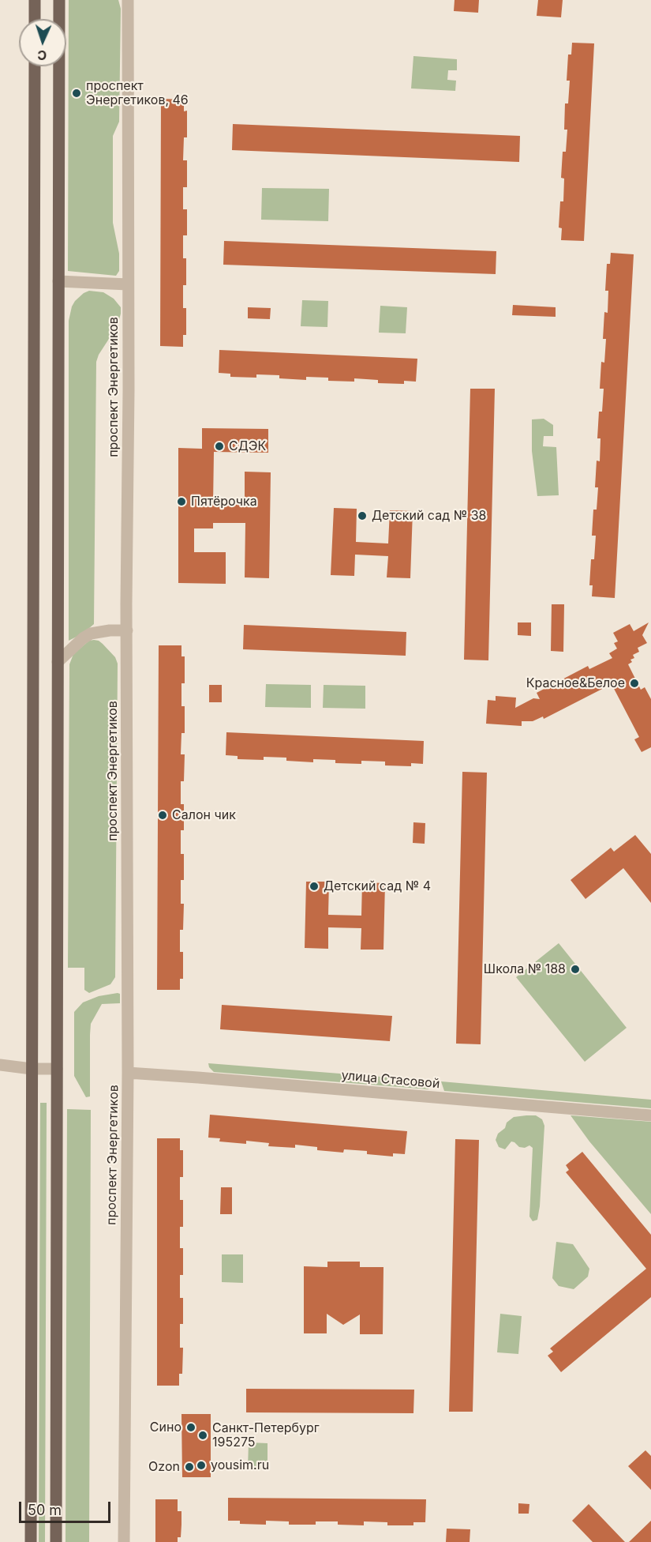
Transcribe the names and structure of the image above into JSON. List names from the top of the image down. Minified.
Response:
{"streets":{"street":["проспект Энергетиков","улица Стасовой"]},"crossings":[["проспект Энергетиков","улица Стасовой"]],"places":["проспект Энергетиков, 46","СДЭК","Пятёрочка","Детский сад № 38","Красное&Белое","Салон чик","Детский сад № 4","Школа № 188","Сино","Санкт-Петербург 195275","yousim.ru","Ozon"],"scale_bar":"50 m","north":"bottom"}
